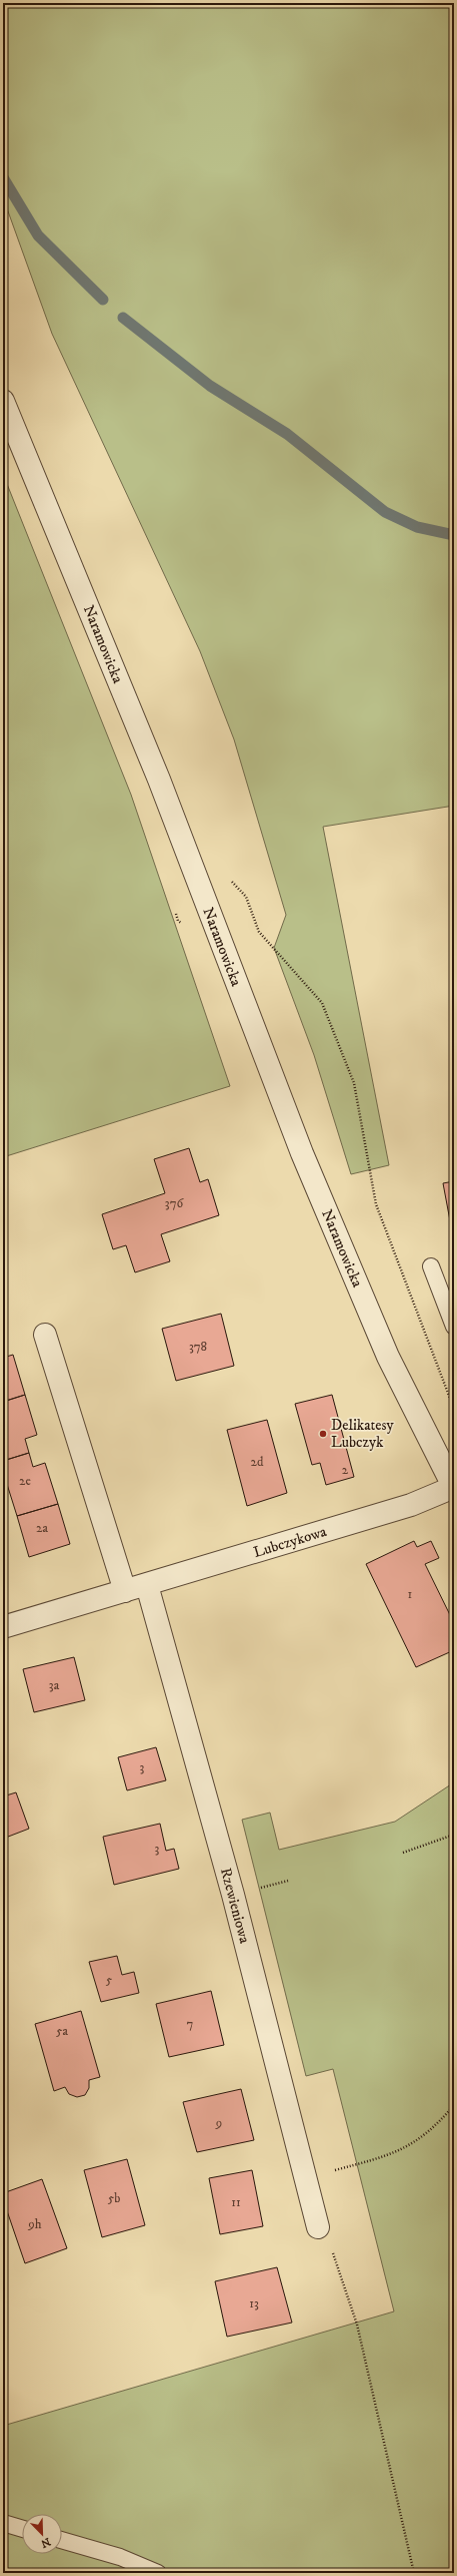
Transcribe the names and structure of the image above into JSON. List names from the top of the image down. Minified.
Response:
{"streets":{"street":["Naramowicka","Lubczykowa","Rzewieniowa"]},"crossings":[["Naramowicka","Lubczykowa"],["Lubczykowa","Rzewieniowa"]],"places":["Delikatesy Lubczyk"],"house_numbers":["376","378","2d","2","2e","2a","1","3a","3","3","5","7","5a","9","5b","11","9h","13"],"north":"bottom right"}
